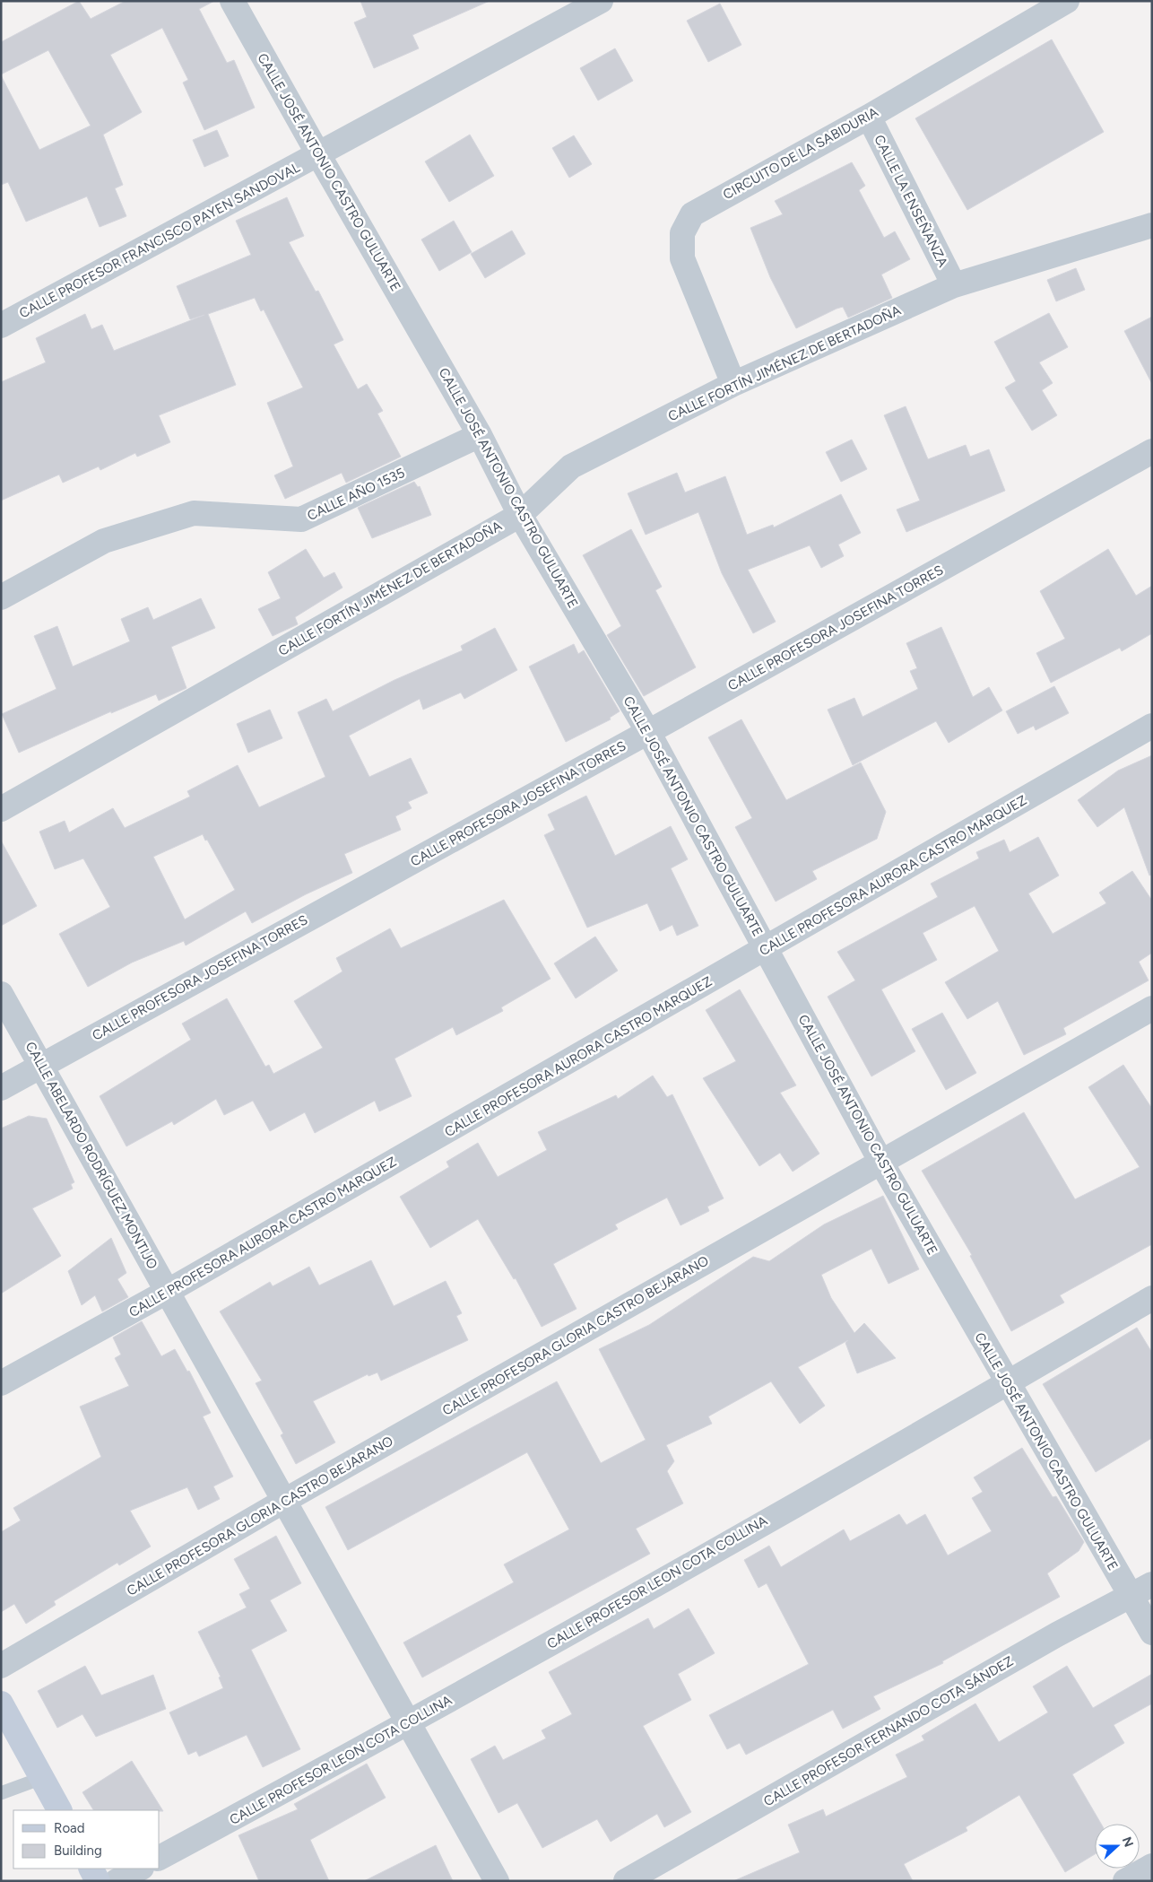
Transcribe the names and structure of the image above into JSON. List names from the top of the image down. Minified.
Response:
{"streets":{"street":["CIRCUITO DE LA SABIDURIA","CALLE JOSÉ ANTONIO CASTRO GULUARTE","CALLE LA ENSEÑANZA","CALLE PROFESOR FRANCISCO PAYEN SANDOVAL","CALLE FORTÍN JIMÉNEZ DE BERTADOÑA","CALLE AÑO 1535","CALLE PROFESORA JOSEFINA TORRES","CALLE PROFESORA AURORA CASTRO MARQUEZ","CALLE ABELARDO RODRÍGUEZ MONTIJO","CALLE PROFESORA GLORIA CASTRO BEJARANO","CALLE PROFESOR LEON COTA COLLINA","CALLE PROFESOR FERNANDO COTA SÁNDEZ"]},"crossings":[["CIRCUITO DE LA SABIDURIA","CALLE LA ENSEÑANZA"],["CIRCUITO DE LA SABIDURIA","CALLE FORTÍN JIMÉNEZ DE BERTADOÑA"],["CALLE JOSÉ ANTONIO CASTRO GULUARTE","CALLE PROFESOR FRANCISCO PAYEN SANDOVAL"],["CALLE JOSÉ ANTONIO CASTRO GULUARTE","CALLE FORTÍN JIMÉNEZ DE BERTADOÑA"],["CALLE JOSÉ ANTONIO CASTRO GULUARTE","CALLE AÑO 1535"],["CALLE JOSÉ ANTONIO CASTRO GULUARTE","CALLE PROFESORA JOSEFINA TORRES"],["CALLE JOSÉ ANTONIO CASTRO GULUARTE","CALLE PROFESORA AURORA CASTRO MARQUEZ"],["CALLE JOSÉ ANTONIO CASTRO GULUARTE","CALLE PROFESORA GLORIA CASTRO BEJARANO"],["CALLE JOSÉ ANTONIO CASTRO GULUARTE","CALLE PROFESOR LEON COTA COLLINA"],["CALLE JOSÉ ANTONIO CASTRO GULUARTE","CALLE PROFESOR FERNANDO COTA SÁNDEZ"],["CALLE LA ENSEÑANZA","CALLE FORTÍN JIMÉNEZ DE BERTADOÑA"],["CALLE PROFESORA JOSEFINA TORRES","CALLE ABELARDO RODRÍGUEZ MONTIJO"],["CALLE PROFESORA AURORA CASTRO MARQUEZ","CALLE ABELARDO RODRÍGUEZ MONTIJO"],["CALLE ABELARDO RODRÍGUEZ MONTIJO","CALLE PROFESORA GLORIA CASTRO BEJARANO"],["CALLE ABELARDO RODRÍGUEZ MONTIJO","CALLE PROFESOR LEON COTA COLLINA"]],"legend":["Road","Building"],"north":"right"}
